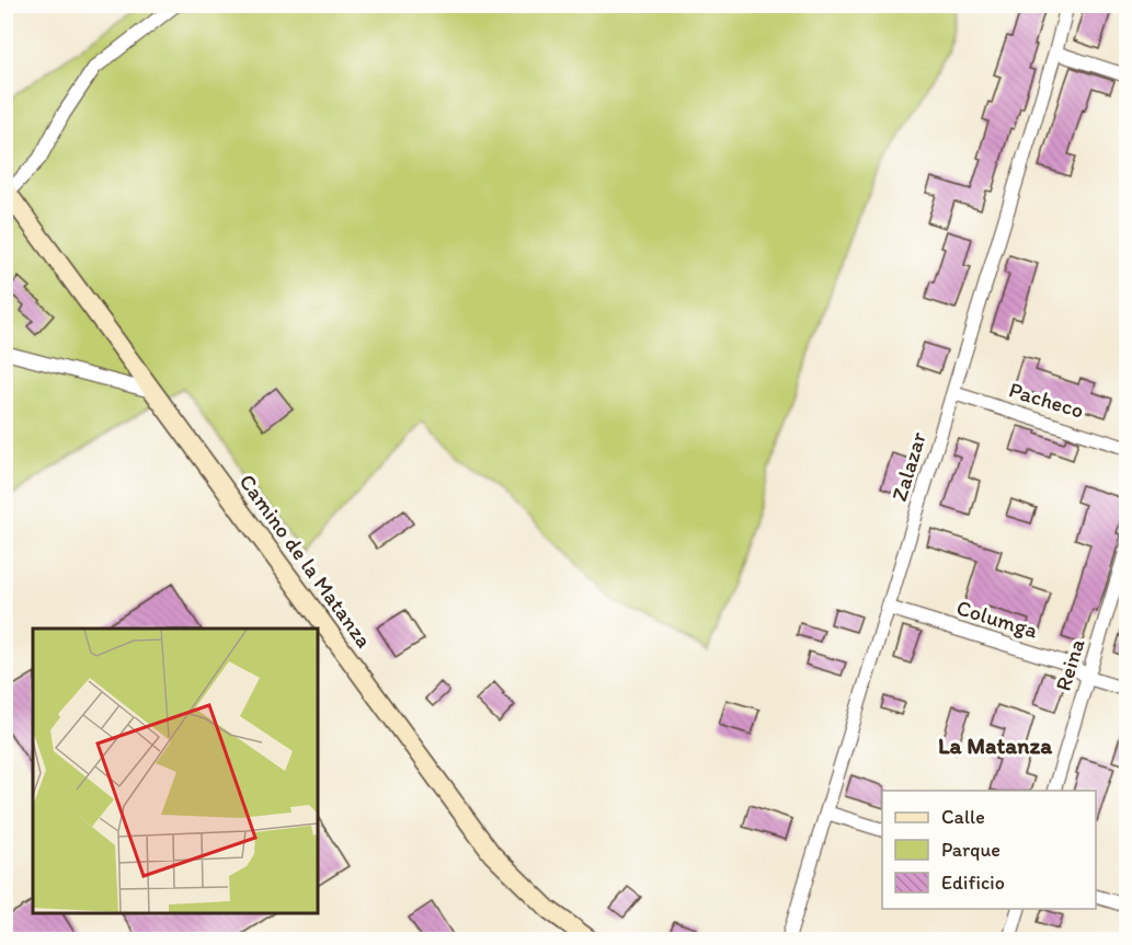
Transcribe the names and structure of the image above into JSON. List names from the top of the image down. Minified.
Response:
{"streets":{"street":["Pacheco","Zalazar","Camino de la Matanza","Columga","Reina"]},"crossings":[["Pacheco","Zalazar"],["Zalazar","Columga"],["Columga","Reina"]],"districts":["La Matanza"],"legend":["Calle","Parque","Edificio"]}
